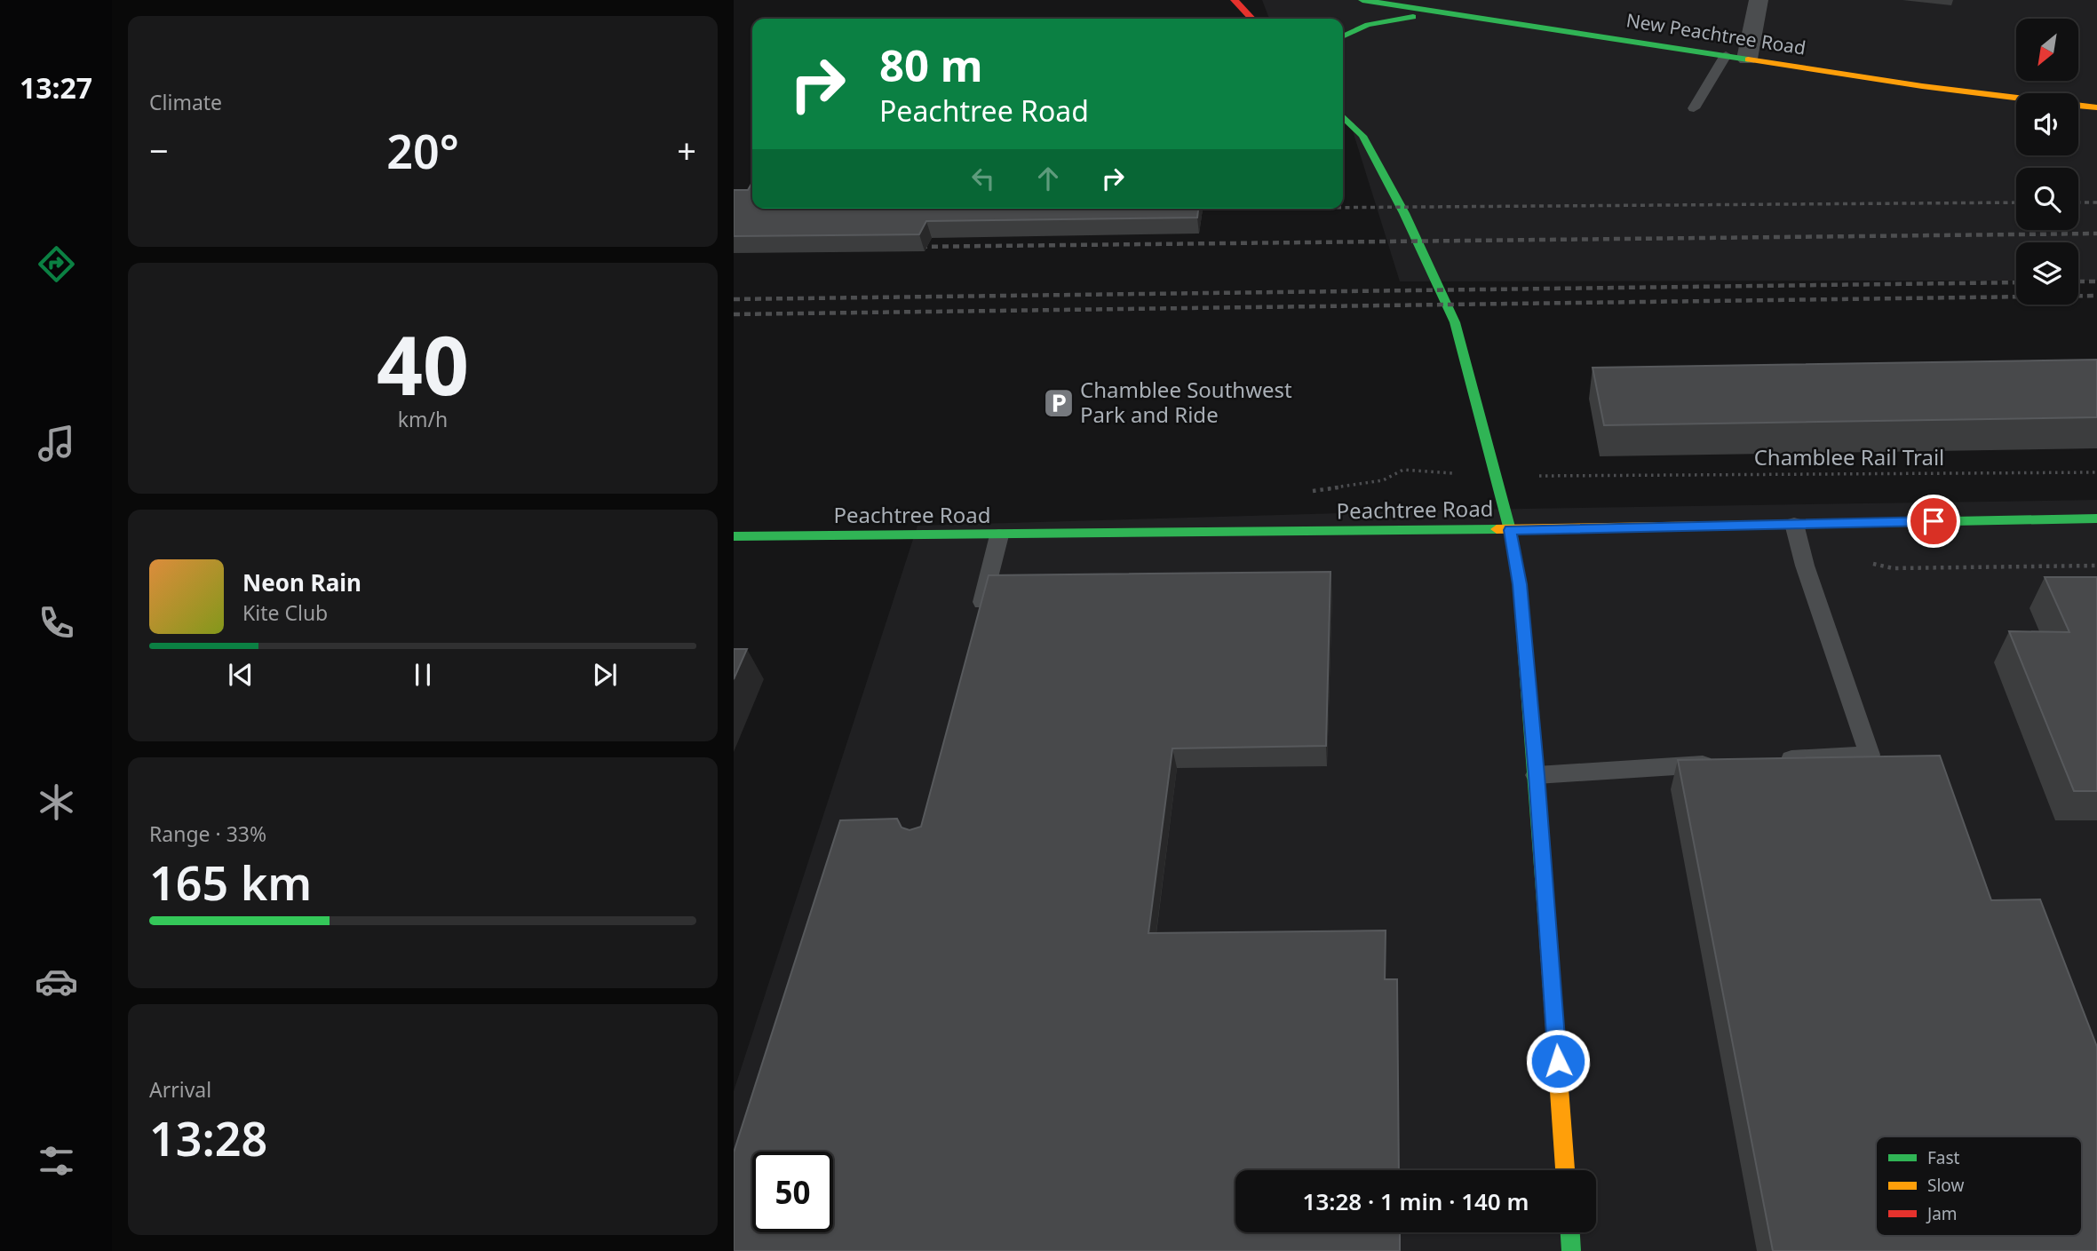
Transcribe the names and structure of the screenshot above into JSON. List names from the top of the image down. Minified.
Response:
{"streets":{"street":["New Peachtree Road","Peachtree Road"],"path":["Chamblee Rail Trail"]},"places":{"parking":["Chamblee Southwest Park and Ride"]},"legend":["Fast","Slow","Jam"],"north":"bottom left","page":{"tabs":"13:27","tile":["Climate",["40","km/h"],["Range · 33%","165 km"],["Arrival","13:28"]],"turn":["80 m","Peachtree Road"],"heat":["−","20°","+"],"song":["Neon Rain","Kite Club"],"limit":"50","trip":"13:28 · 1 min · 140 m"}}
